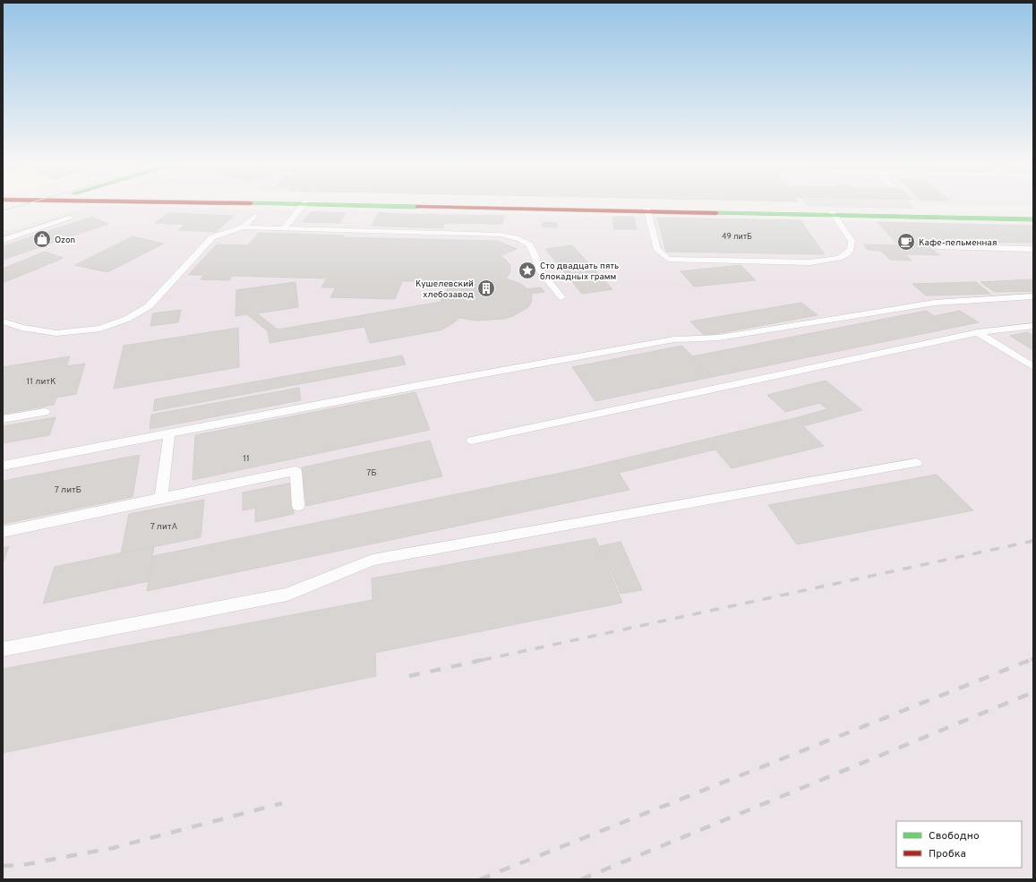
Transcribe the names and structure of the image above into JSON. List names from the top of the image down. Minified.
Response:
{"places":{"shop":["Ozon"],"cafe":["Кафе-пельменная"],"place":["Сто двадцать пять блокадных грамм"],"building":["Кушелевский хлебозавод"]},"house_numbers":["49 литБ","11 литК","11","7Б","7 литБ","7 литА"],"legend":["Свободно","Пробка"]}
